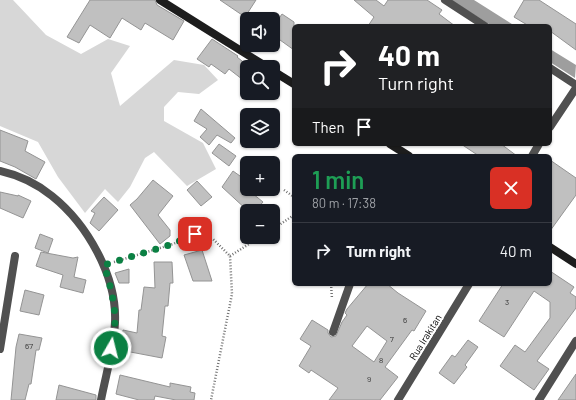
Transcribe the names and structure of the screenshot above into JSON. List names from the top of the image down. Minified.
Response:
{"streets":{"street":["Rua Irakitan"]},"house_numbers":["3","6","7","67","8","9"],"page":{"map_buttons":["+","−"],"turn":["40 m","Turn right"],"then":"Then","heading":["1 min","80 m · 17:38"],"list":[{"name":"Turn right","value":"40 m"}]}}
